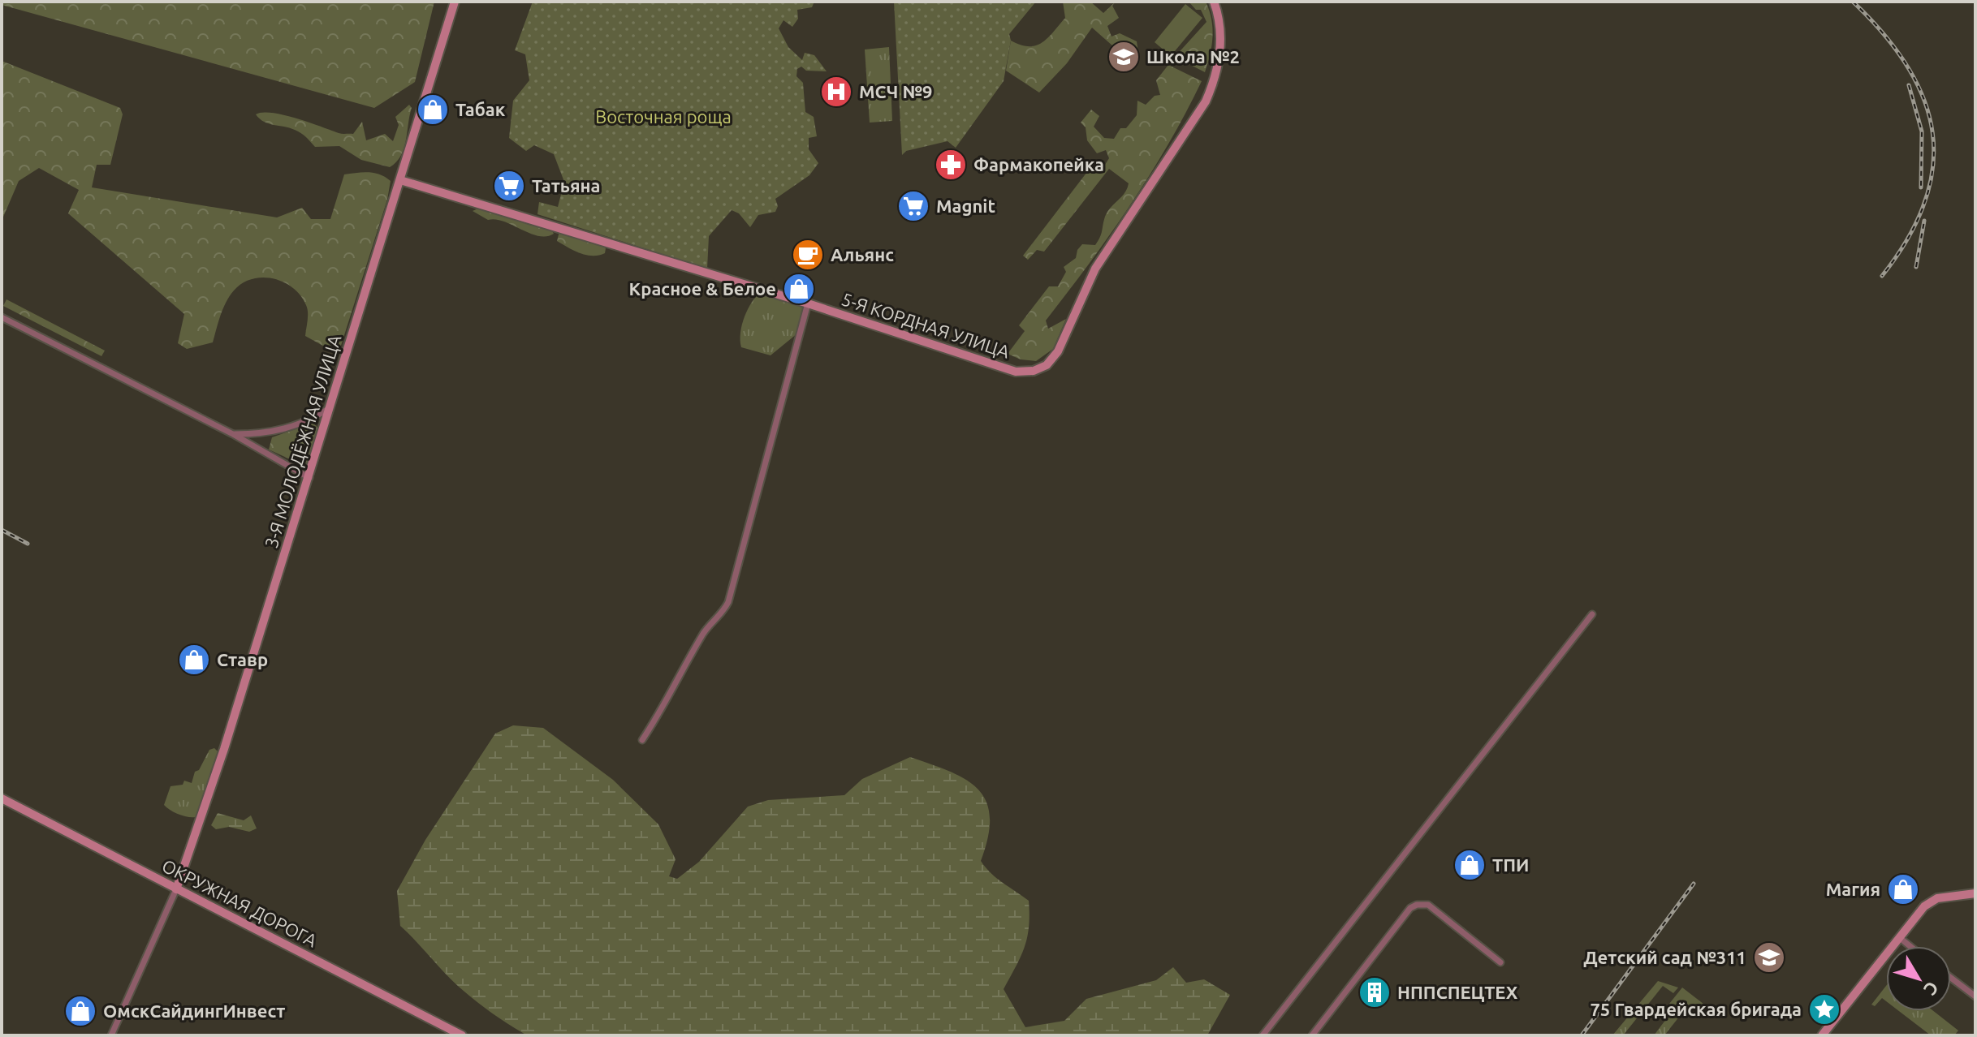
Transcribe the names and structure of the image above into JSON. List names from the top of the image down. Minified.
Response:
{"streets":{"main road":["5-Я КОРДНАЯ УЛИЦА","3-Я МОЛОДЁЖНАЯ УЛИЦА","ОКРУЖНАЯ ДОРОГА"]},"crossings":[["5-Я КОРДНАЯ УЛИЦА","3-Я МОЛОДЁЖНАЯ УЛИЦА"],["3-Я МОЛОДЁЖНАЯ УЛИЦА","ОКРУЖНАЯ ДОРОГА"]],"parks":["Восточная роща"],"places":{"school or university":["Школа №2","Детский сад №311"],"hospital":["МСЧ №9"],"shop":["Табак","Красное & Белое","Ставр","ТПИ","Магия","ОмскСайдингИнвест"],"pharmacy":["Фармакопейка"],"supermarket":["Татьяна","Magnit"],"cafe":["Альянс"],"building":["НППСПЕЦТЕХ"],"place":["75 Гвардейская бригада"]},"north":"bottom right"}
